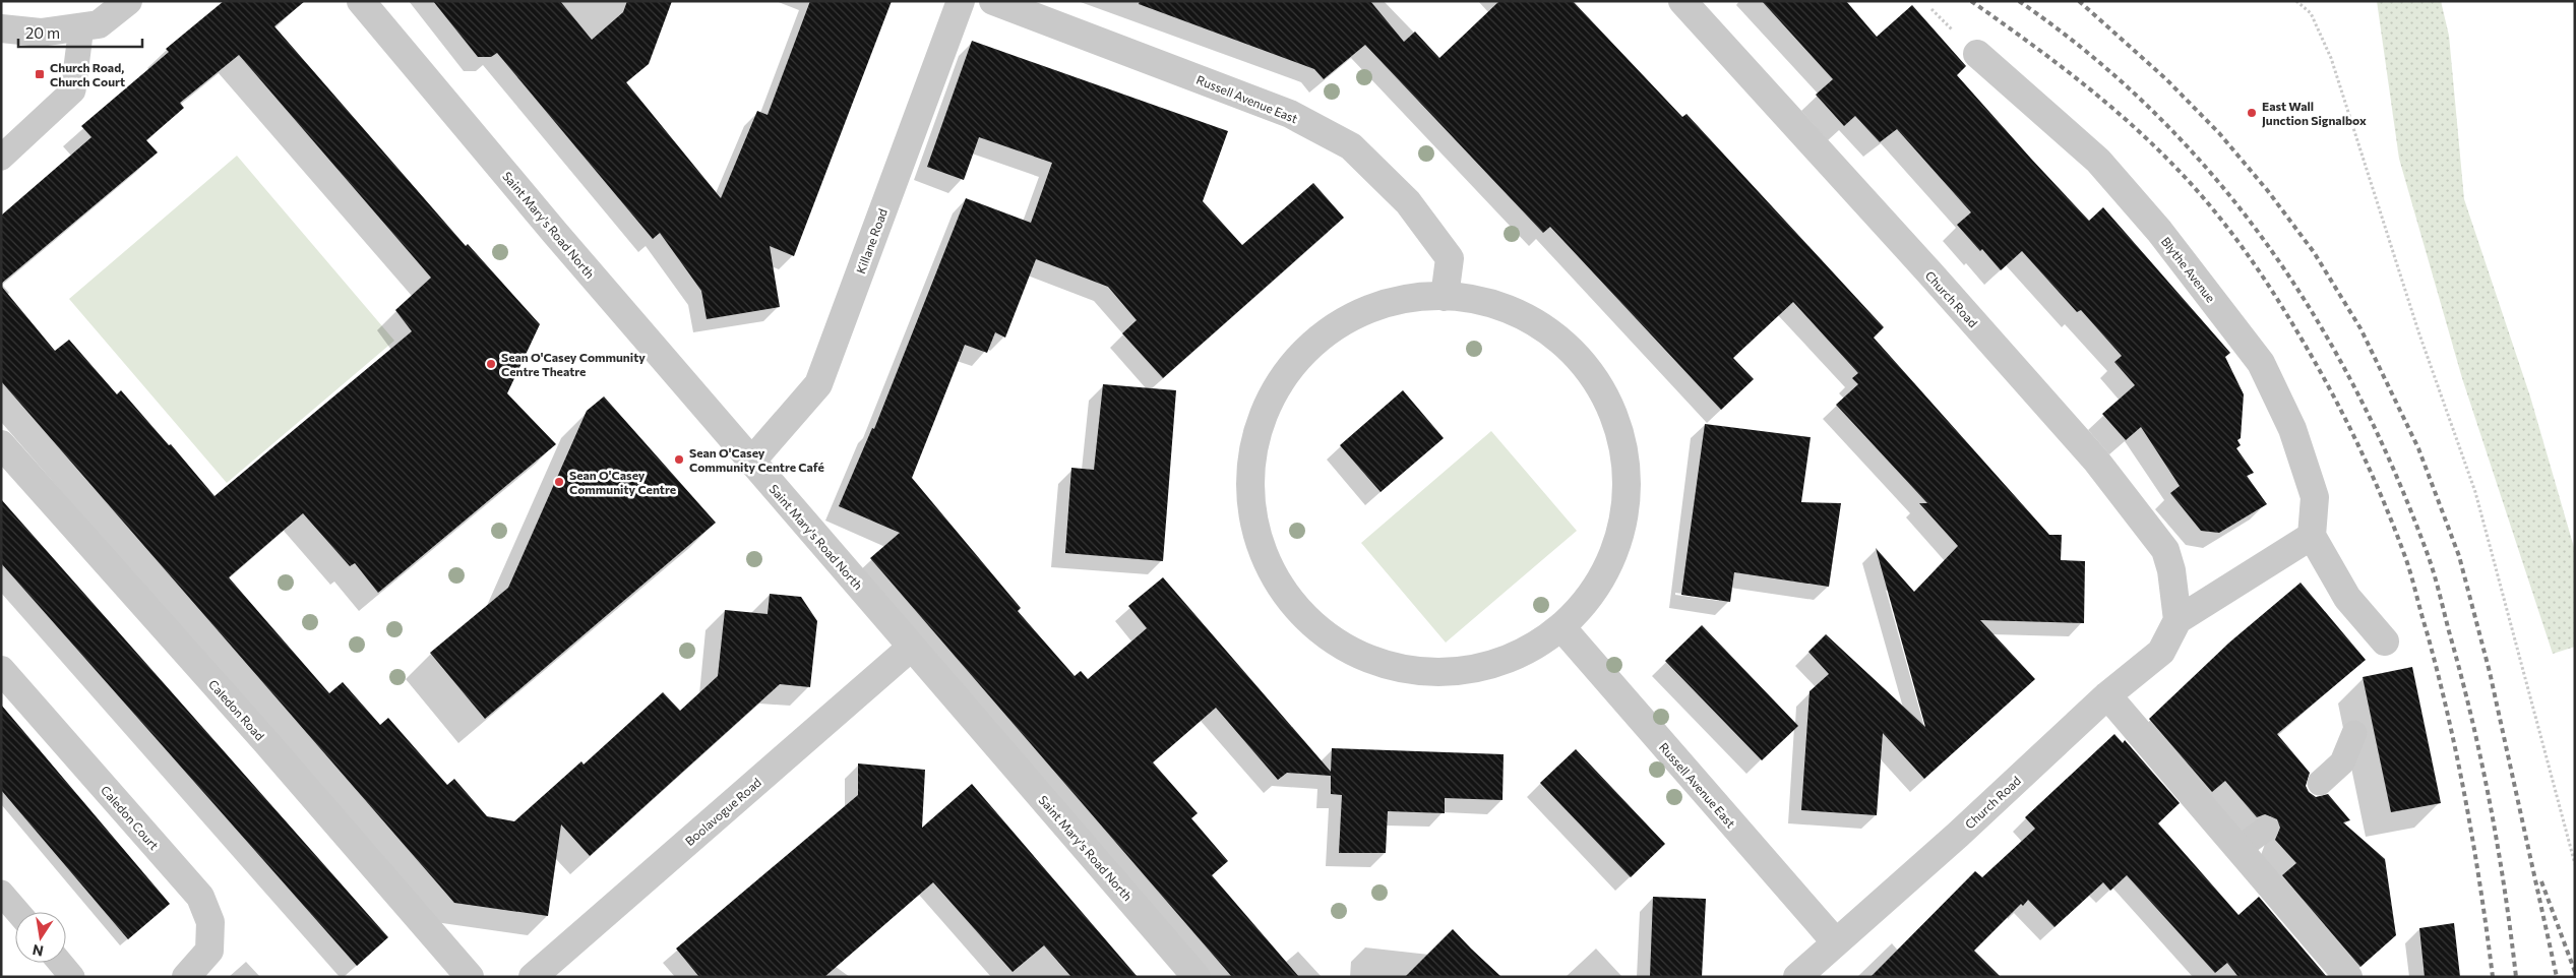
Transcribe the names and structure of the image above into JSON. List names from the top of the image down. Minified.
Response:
{"streets":{"street":["Russell Avenue East","Saint Mary's Road North","Killane Road","Blythe Avenue","Church Road","Caledon Road","Boolavogue Road","Caledon Court"]},"crossings":[["Russell Avenue East","Church Road"],["Saint Mary's Road North","Killane Road"],["Saint Mary's Road North","Boolavogue Road"]],"places":{"transit":["Church Road, Church Court"],"other":["East Wall Junction Signalbox","Sean O'Casey Community Centre Theatre","Sean O'Casey Community Centre Café","Sean O'Casey Community Centre"]},"scale_bar":"20 m","north":"bottom"}
